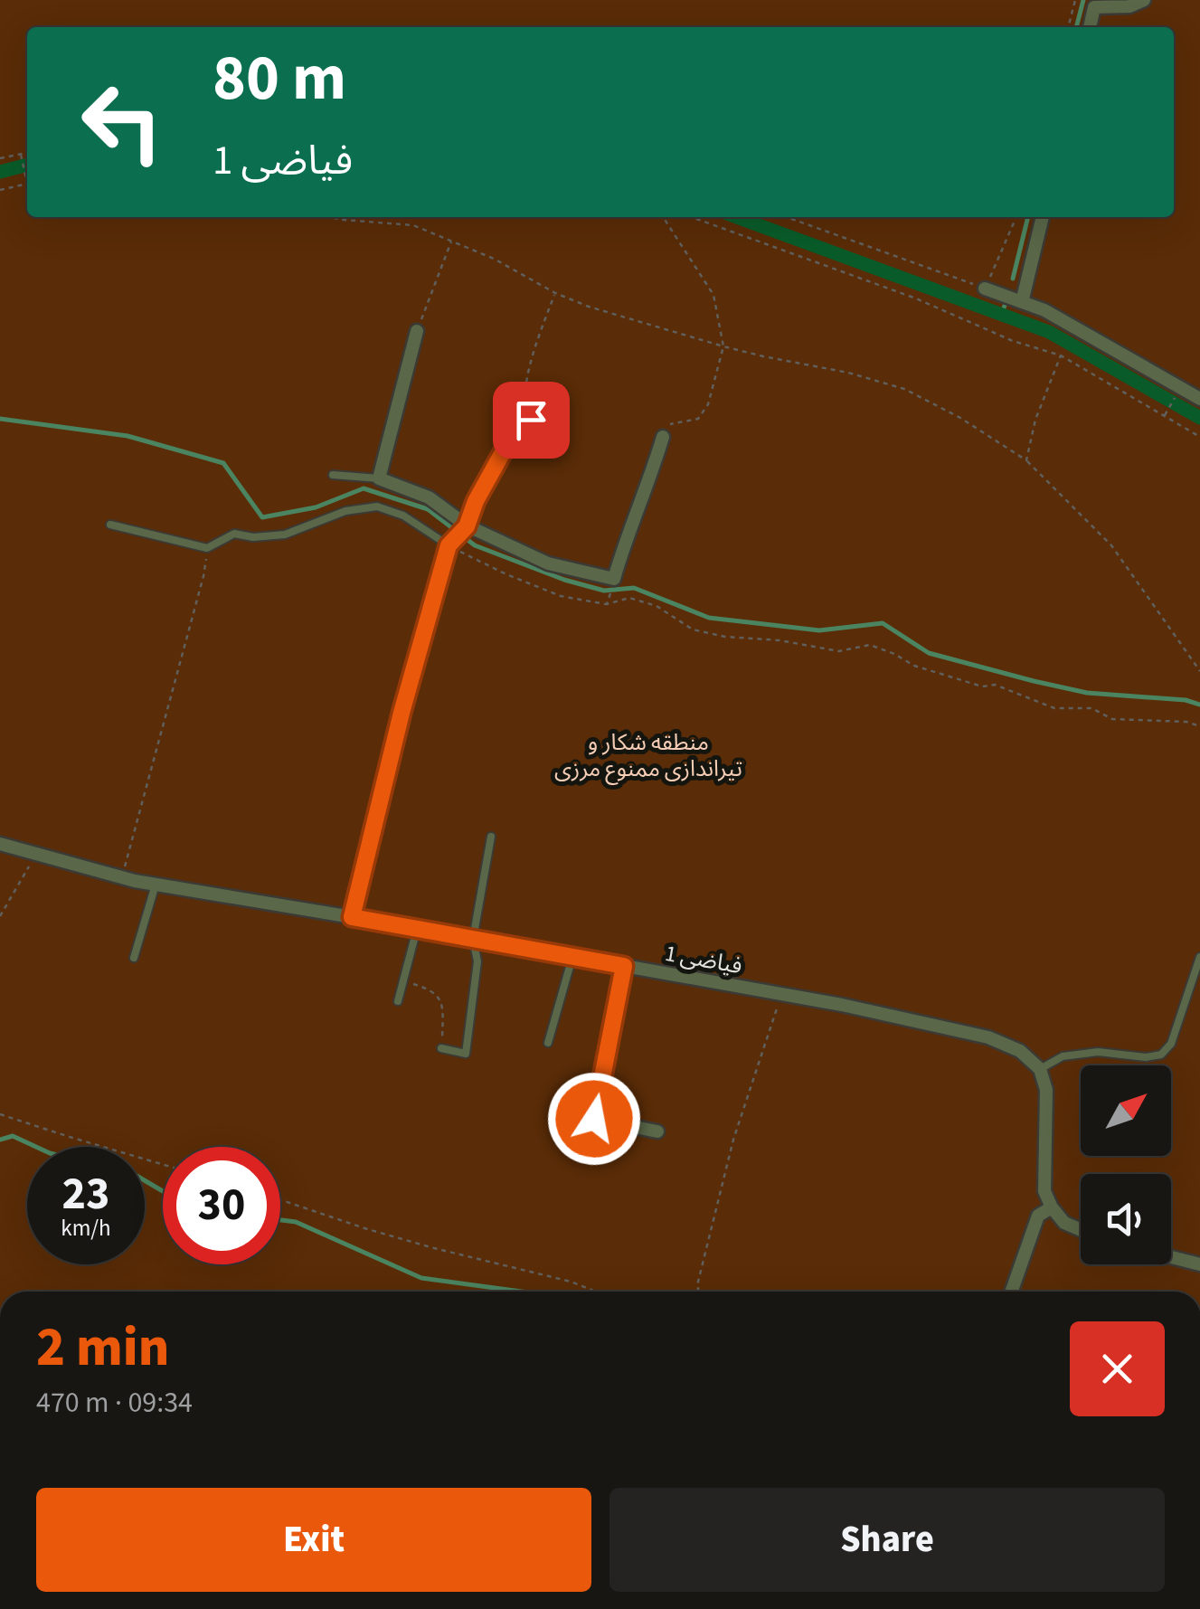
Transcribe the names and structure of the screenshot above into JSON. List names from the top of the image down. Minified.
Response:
{"streets":{"street":["فیاضی 1"]},"parks":["منطقه شکار و تیراندازی ممنوع مرزی"],"north":"top right","page":{"turn":["80 m","فیاضی 1"],"speed":"23 km/h","limit":"30","heading":["2 min","470 m · 09:34"],"buttons":["Exit","Share"]}}
